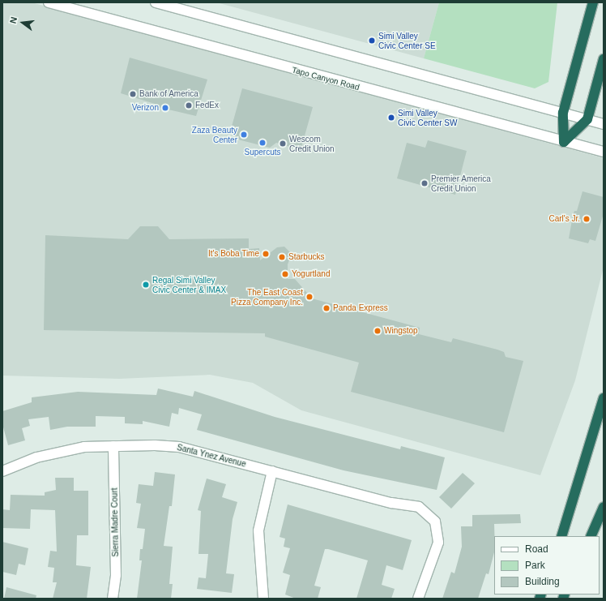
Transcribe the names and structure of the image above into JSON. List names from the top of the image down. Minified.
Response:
{"streets":{"main road":["Tapo Canyon Road","Santa Ynez Avenue","Sierra Madre Court"]},"crossings":[["Santa Ynez Avenue","Sierra Madre Court"]],"places":["Simi Valley Civic Center SE","Bank of America","FedEx","Verizon","Simi Valley Civic Center SW","Zaza Beauty Center","Supercuts","Wescom Credit Union","Premier America Credit Union","Carl's Jr.","It's Boba Time","Starbucks","Yogurtland","Regal Simi Valley Civic Center & IMAX","The East Coast Pizza Company Inc.","Panda Express","Wingstop"],"legend":["Road","Park","Building"],"north":"left"}
